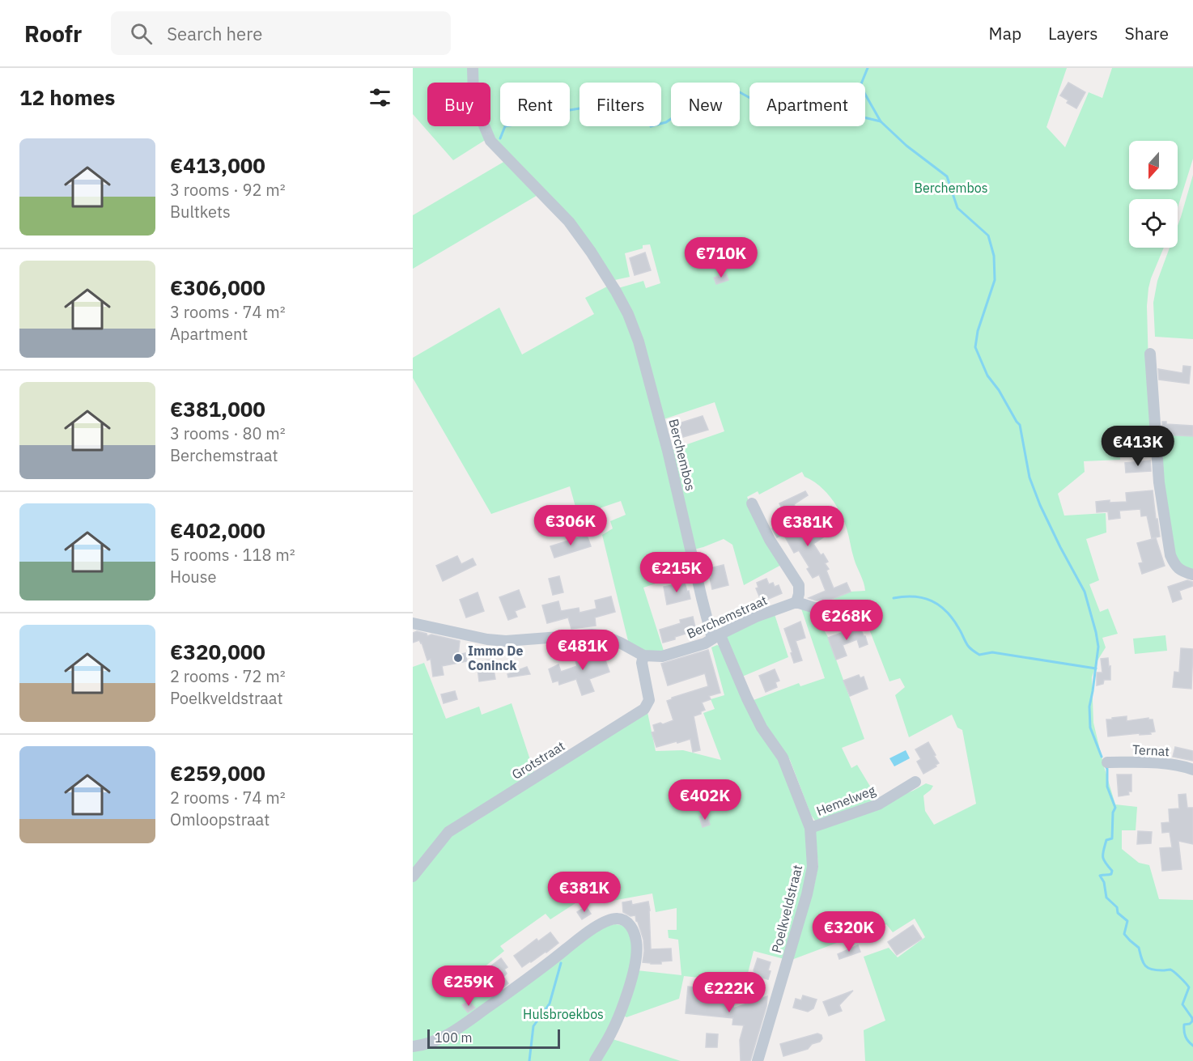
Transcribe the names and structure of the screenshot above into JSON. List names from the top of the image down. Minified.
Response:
{"streets":{"street":["Berchembos","Berchemstraat","Ternat","Grotstraat","Hemelweg","Poelkveldstraat"]},"crossings":[["Berchembos","Berchemstraat"],["Berchembos","Poelkveldstraat"],["Berchemstraat","Grotstraat"],["Berchemstraat","Poelkveldstraat"],["Hemelweg","Poelkveldstraat"]],"parks":["Berchembos","Hulsbroekbos"],"places":["Immo De Coninck"],"scale_bar":"100 m","north":"bottom","page":{"header":"Roofr","search":"Search here","nav":["Map","Layers","Share"],"heading":"12 homes","chip":["Buy","Rent","Filters","New","Apartment"],"list":[{"name":"€413,000","note":"3 rooms · 92 m² · Bultkets"},{"name":"€306,000","note":"3 rooms · 74 m² · Apartment"},{"name":"€381,000","note":"3 rooms · 80 m² · Berchemstraat"},{"name":"€402,000","note":"5 rooms · 118 m² · House"},{"name":"€320,000","note":"2 rooms · 72 m² · Poelkveldstraat"},{"name":"€259,000","note":"2 rooms · 74 m² · Omloopstraat"}],"price":["€710K","€413K","€306K","€381K","€215K","€268K","€481K","€402K","€381K","€320K","€259K","€222K"],"scale":"100 m"}}
